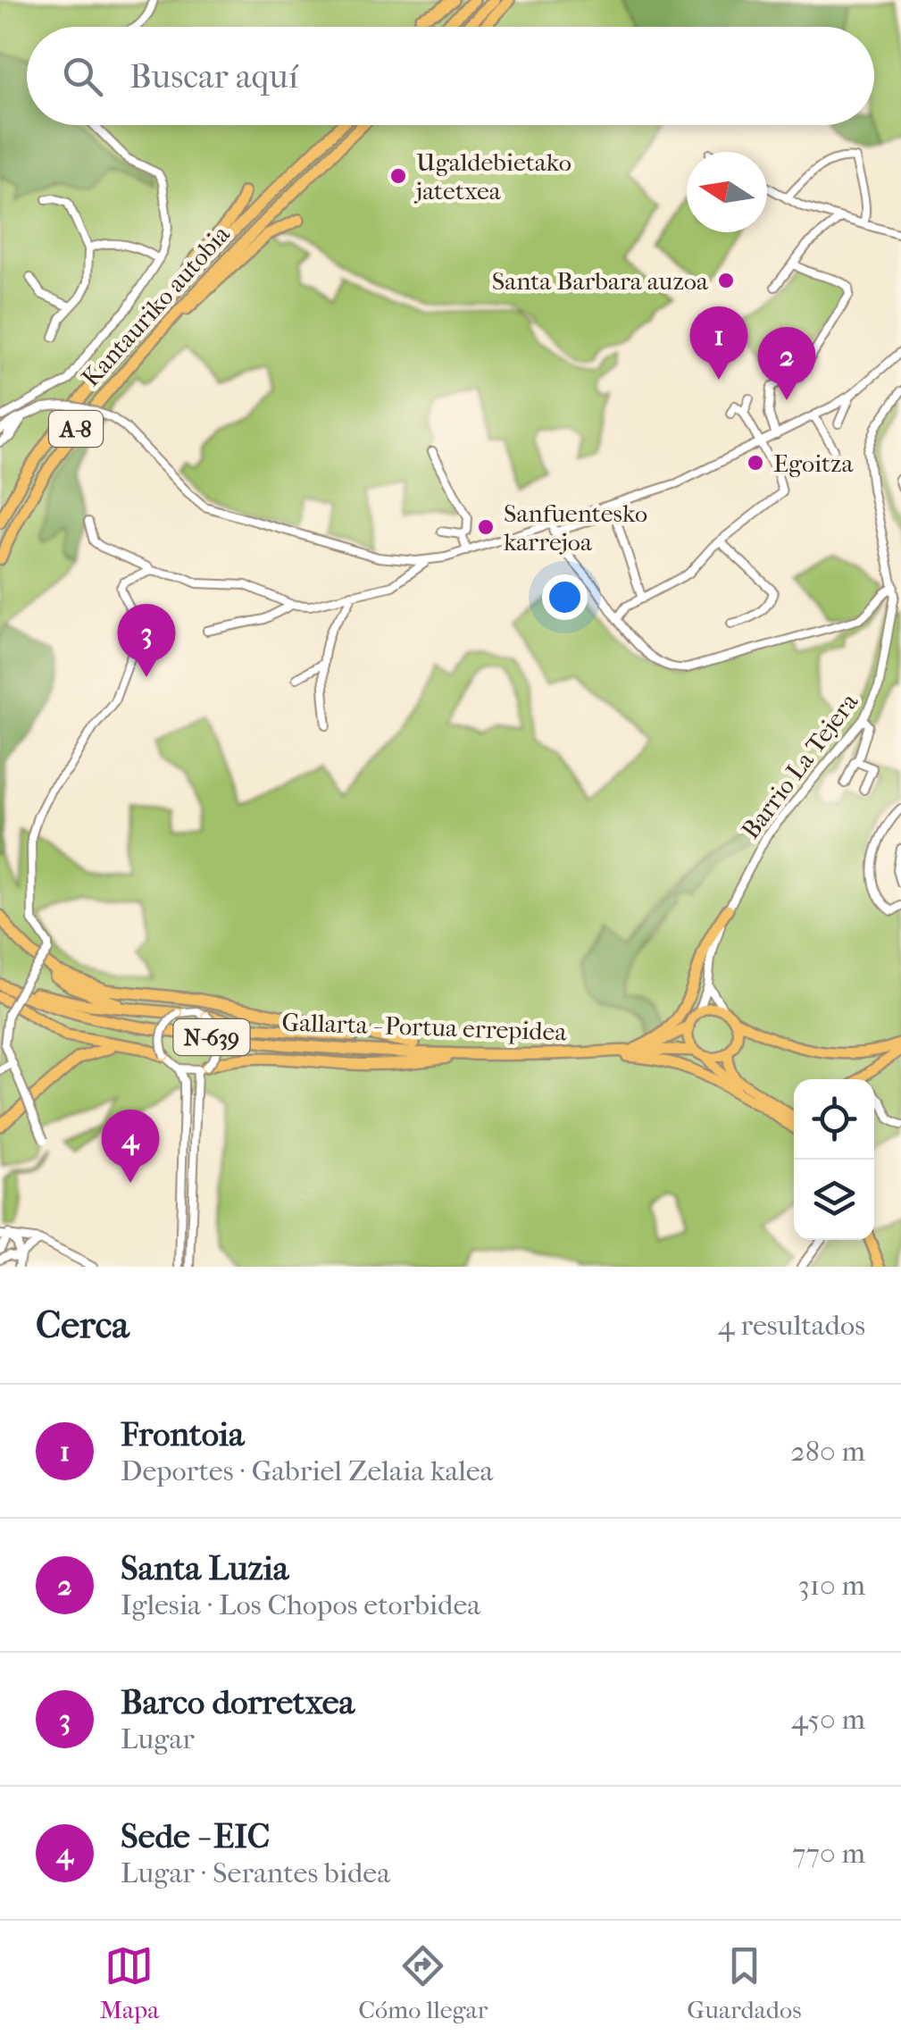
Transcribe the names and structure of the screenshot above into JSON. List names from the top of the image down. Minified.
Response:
{"streets":{"highway":["Kantauriko autobia","A-8","Gallarta - Portua errepidea","N-639"],"street":["Barrio La Tejera"]},"crossings":[["Barrio La Tejera","Gallarta - Portua errepidea"]],"places":["Ugaldebietako jatetxea","Santa Barbara auzoa","Egoitza","Sanfuentesko karrejoa"],"north":"left","page":{"search":"Buscar aquí","pins":["1","2","3","4"],"heading":["Cerca","4 resultados"],"list":[{"mark":"1","name":"Frontoia","note":"Deportes · Gabriel Zelaia kalea","value":"280 m"},{"mark":"2","name":"Santa Luzia","note":"Iglesia · Los Chopos etorbidea","value":"310 m"},{"mark":"3","name":"Barco dorretxea","note":"Lugar","value":"450 m"},{"mark":"4","name":"Sede - EIC","note":"Lugar · Serantes bidea","value":"770 m"}],"nav":["Mapa","Cómo llegar","Guardados"]}}
